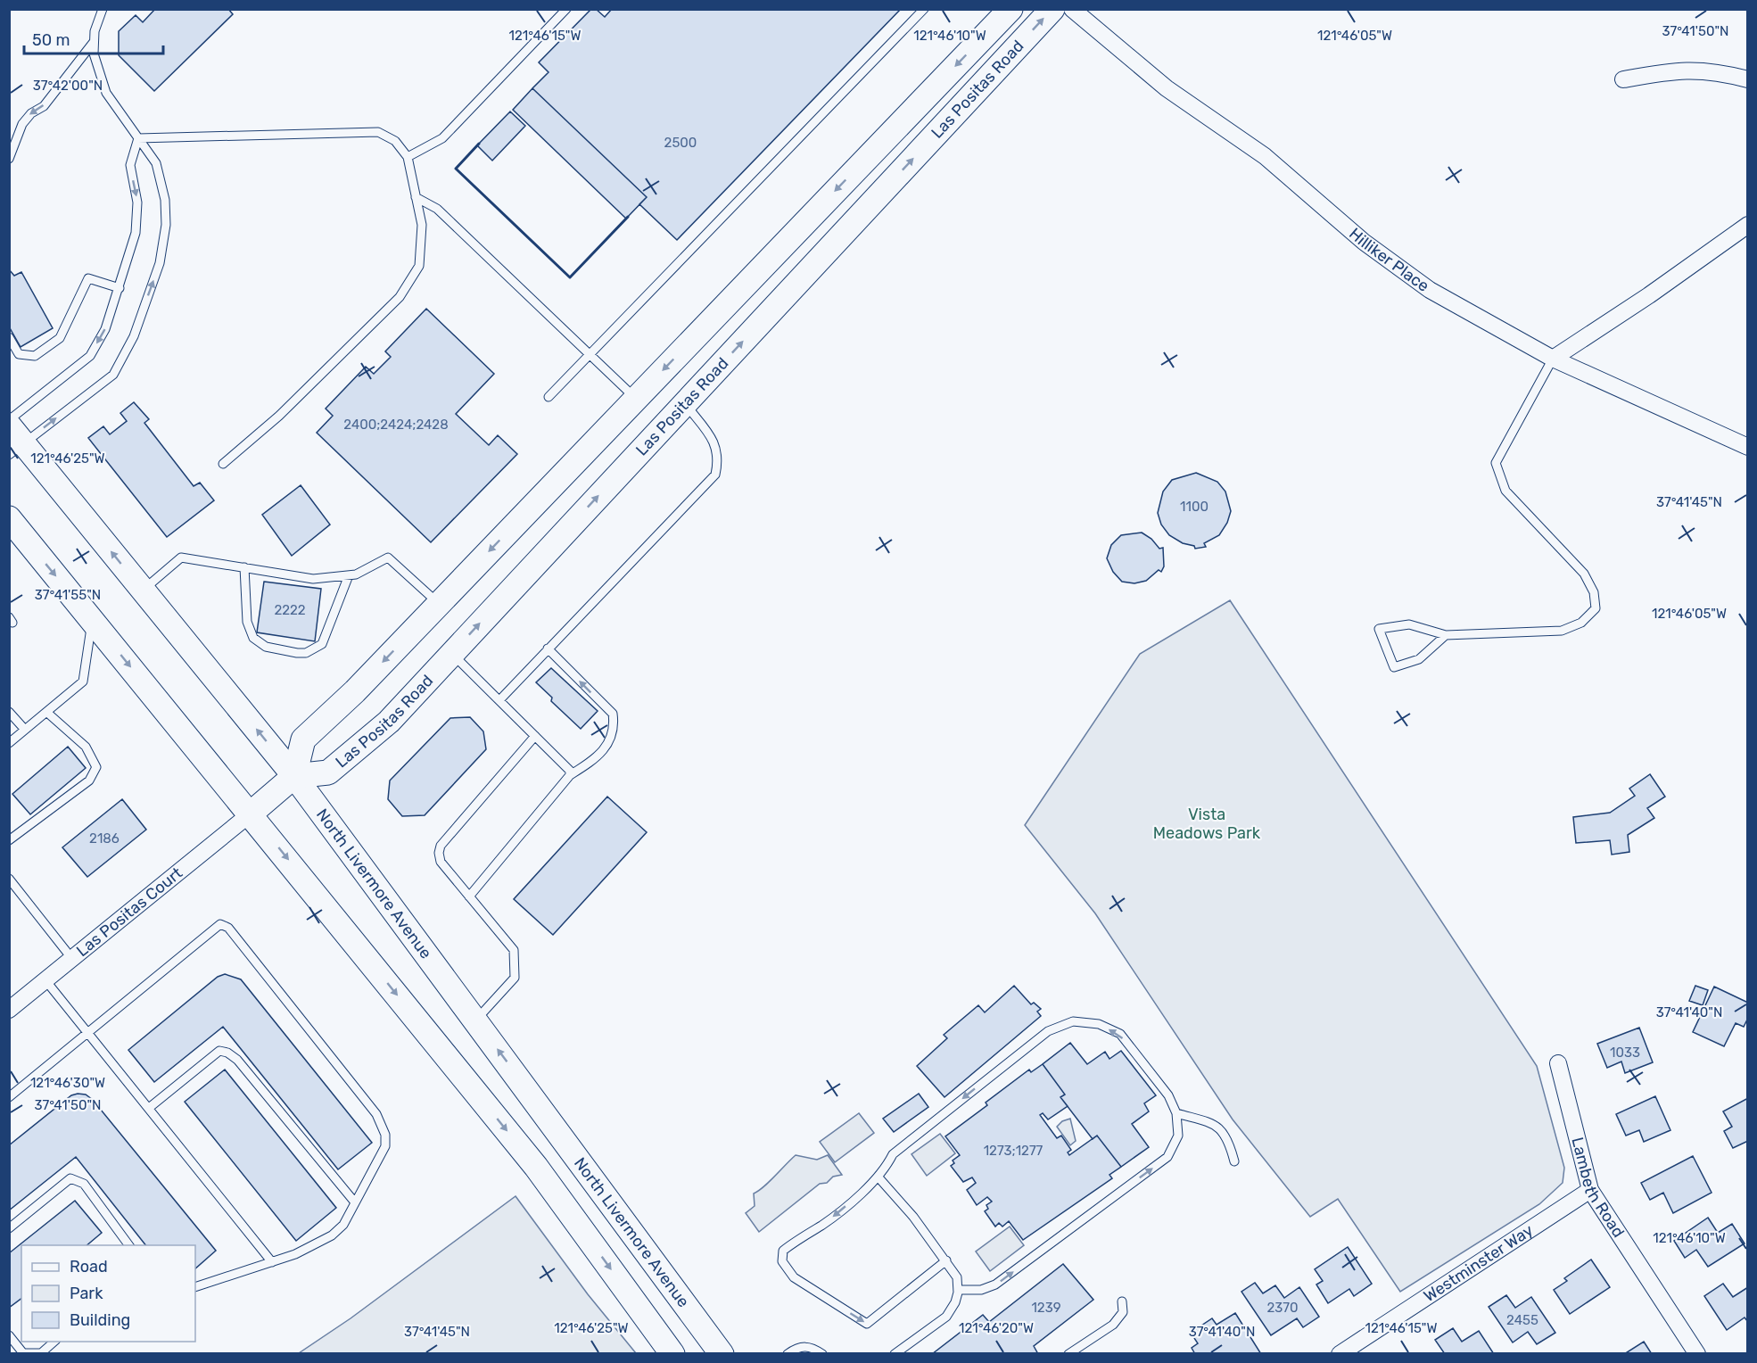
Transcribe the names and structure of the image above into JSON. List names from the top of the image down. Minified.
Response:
{"streets":{"main road":["Las Positas Road","North Livermore Avenue"],"street":["Hilliker Place","Las Positas Court","Lambeth Road","Westminster Way"]},"crossings":[["Las Positas Road","North Livermore Avenue"],["Lambeth Road","Westminster Way"]],"parks":["Vista Meadows Park"],"house_numbers":["2500","2400;2424;2428","1100","2222","2186","1033","1273;1277","1239","2370","2455"],"legend":["Road","Park","Building"],"scale_bar":"50 m","coordinates":["37°41'50\"N","121°46'15\"W","121°46'10\"W","121°46'05\"W","37°42'00\"N","121°46'25\"W","37°41'45\"N","37°41'55\"N","37°41'40\"N","121°46'30\"W","121°46'20\"W"]}
